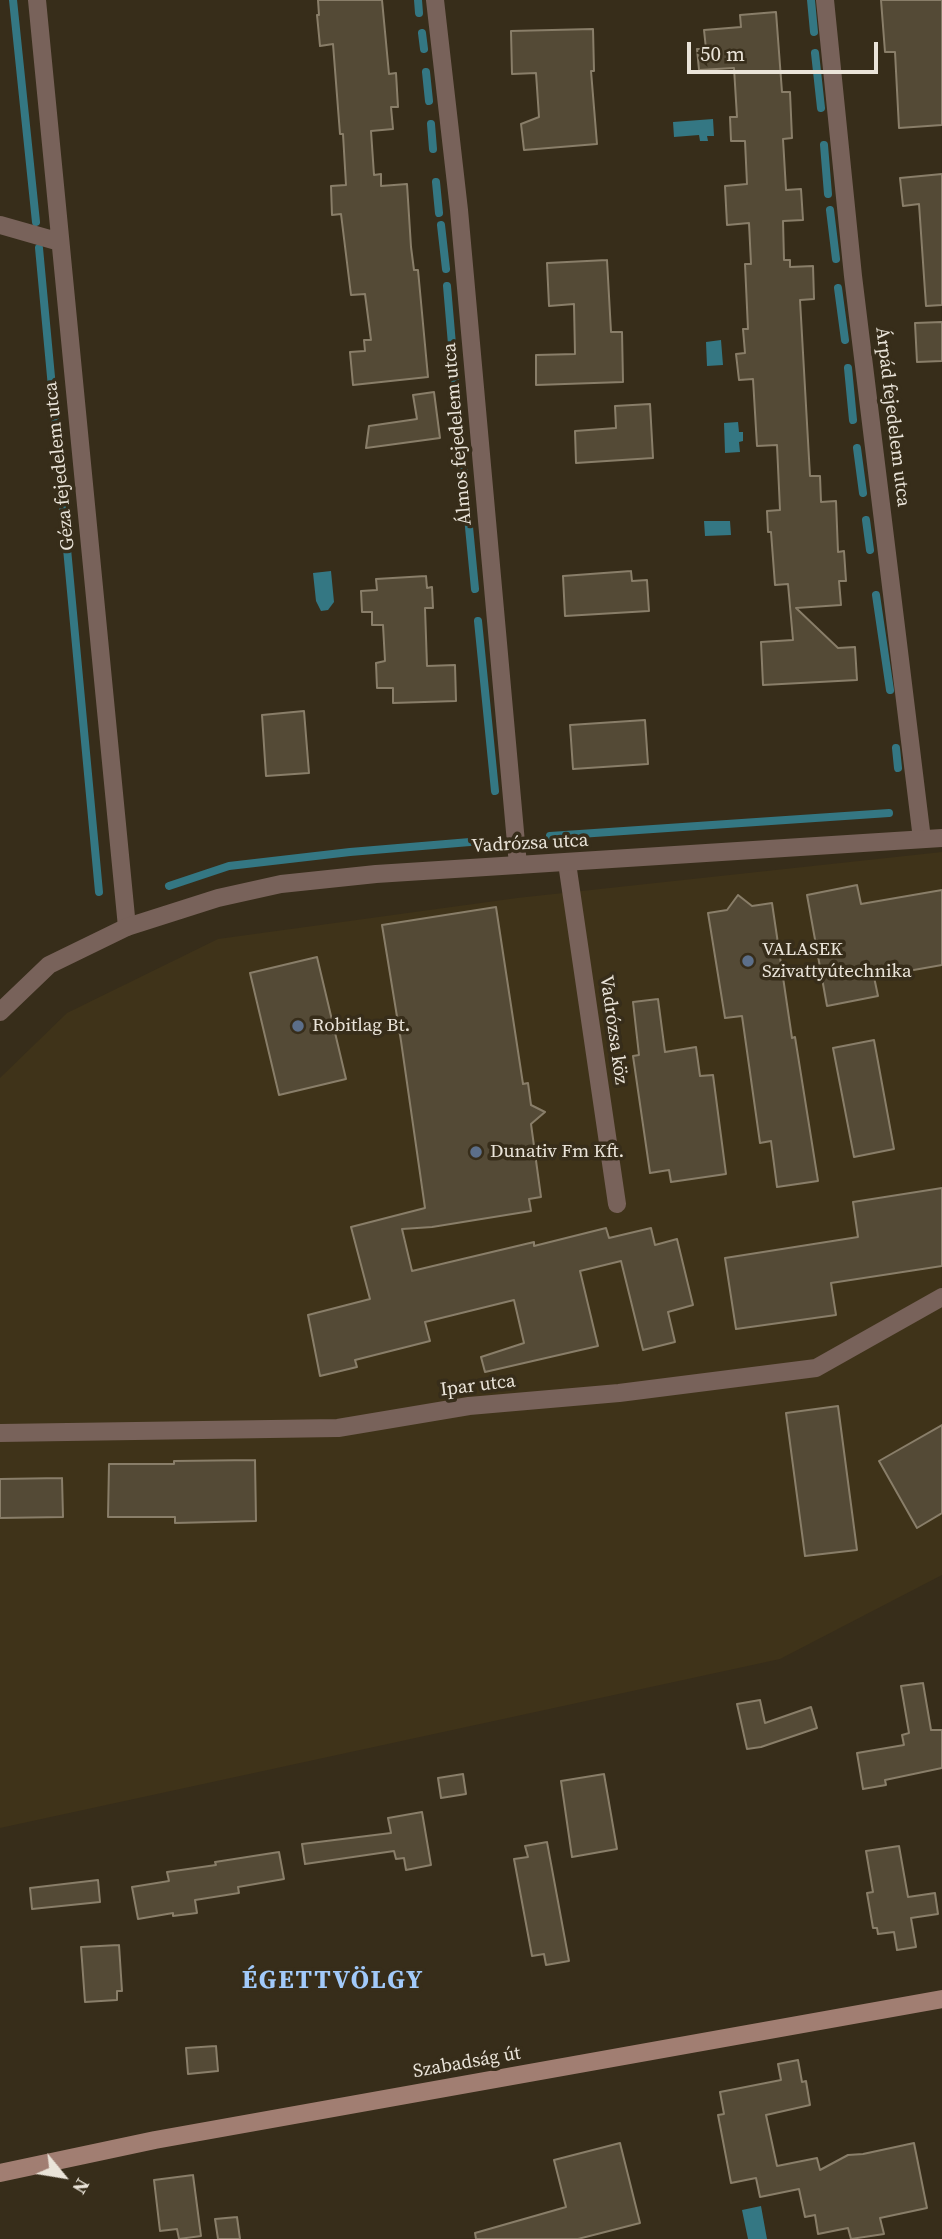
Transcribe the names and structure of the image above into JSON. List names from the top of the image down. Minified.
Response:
{"streets":{"main road":["Szabadság út"],"street":["Árpád fejedelem utca","Álmos fejedelem utca","Géza fejedelem utca","Vadrózsa utca","Vadrózsa köz","Ipar utca"]},"crossings":[["Árpád fejedelem utca","Vadrózsa utca"],["Álmos fejedelem utca","Vadrózsa utca"],["Géza fejedelem utca","Vadrózsa utca"],["Vadrózsa utca","Vadrózsa köz"]],"districts":["ÉGETTVÖLGY"],"places":["VALASEK Szivattyútechnika","Robitlag Bt.","Dunativ Fm Kft."],"scale_bar":"50 m","north":"bottom right"}
